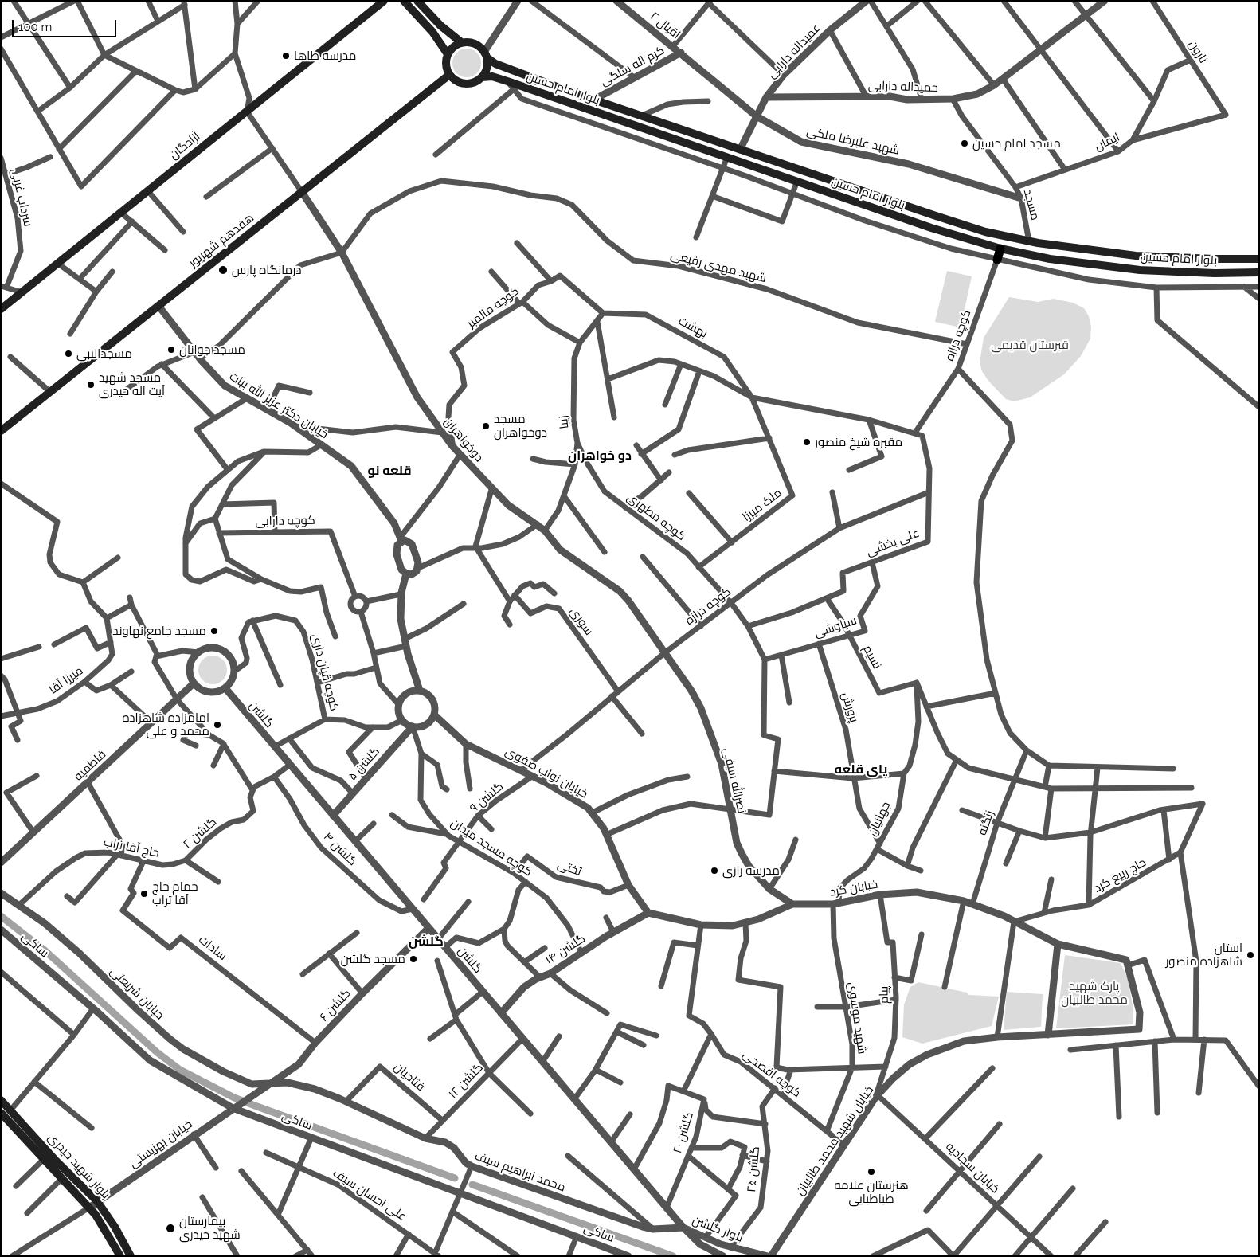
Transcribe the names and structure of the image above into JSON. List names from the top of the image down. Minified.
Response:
{"streets":{"main road":["بلوار امام حسین","آزادگان","هفدهم شهریور","بلوار شهید حیدری"],"street":["اقبال ۲","عمیداله دارابی","نارون","کرم اله سلگی","حمیداله دارابی","شهید علیرضا ملکی","ایمان","سرداب غربی","مسجد","شهید مهدی رفیعی","کوچه مالمیر","بهشت","کوچه درازه","خیابان دکتر عزیز الله بیات","زیبا","دوخواهران","ملک میرزا","کوچه مطهری","کوچه دارابی","علی بخشی","سوری","سیاوشی","نسیم","کوچه قپان داری","میرزا آقا","پرورش","گلشن","گلشن ۵","فاطمیه","خیابان نواب صفوی","نصرالله سیفی","گلشن ۹","جهانیان","زنگنه","گلشن ۲","حاج آقا تراب","کوچه مسجد میدان","گلشن ۴","تختی","حاج ربیع کرد","خیابان کرد","ساکی","سادات","گلشن ۱۴","خیابان شریعتی","پیام","گلشن ۶","شهید موسوی","کوچه افصحی","فتاحیان","گلشن ۱۲","گلشن ۲۰","خیابان شهید محمد طالبیان","خیابان بهزیستی","خیابان سجادیه","گلشن ۲۵","محمد ابراهیم سیف","علی احسان سیف","بلوار گلشن"]},"crossings":[["اقبال ۲","کرم اله سلگی"],["اقبال ۲","شهید علیرضا ملکی"],["عمیداله دارابی","حمیداله دارابی"],["عمیداله دارابی","بلوار امام حسین"],["عمیداله دارابی","شهید علیرضا ملکی"],["نارون","ایمان"],["کرم اله سلگی","بلوار امام حسین"],["کرم اله سلگی","شهید علیرضا ملکی"],["حمیداله دارابی","مسجد"],["بلوار امام حسین","مسجد"],["بلوار امام حسین","هفدهم شهریور"],["شهید علیرضا ملکی","مسجد"],["ایمان","مسجد"],["هفدهم شهریور","خیابان دکتر عزیز الله بیات"],["هفدهم شهریور","دوخواهران"],["شهید مهدی رفیعی","کوچه درازه"],["شهید مهدی رفیعی","دوخواهران"],["کوچه مالمیر","بهشت"],["کوچه مالمیر","زیبا"],["کوچه مالمیر","دوخواهران"],["بهشت","زیبا"],["بهشت","ملک میرزا"],["کوچه درازه","دوخواهران"],["کوچه درازه","کوچه مطهری"],["کوچه درازه","علی بخشی"],["کوچه درازه","سوری"],["کوچه درازه","خیابان نواب صفوی"],["کوچه درازه","نصرالله سیفی"],["زیبا","دوخواهران"],["زیبا","کوچه مطهری"],["دوخواهران","نصرالله سیفی"],["ملک میرزا","کوچه مطهری"],["کوچه مطهری","سیاوشی"],["کوچه دارابی","کوچه قپان داری"],["علی بخشی","سیاوشی"],["علی بخشی","نسیم"],["سیاوشی","نسیم"],["سیاوشی","پرورش"],["نسیم","جهانیان"],["پرورش","جهانیان"],["گلشن","گلشن ۵"],["گلشن","فاطمیه"],["گلشن","گلشن ۴"],["گلشن","گلشن ۱۴"],["گلشن","گلشن ۶"],["گلشن","گلشن ۱۲"],["گلشن","گلشن ۲۰"],["گلشن","محمد ابراهیم سیف"],["گلشن","بلوار گلشن"],["گلشن ۵","خیابان نواب صفوی"],["گلشن ۵","کوچه مسجد میدان"],["خیابان نواب صفوی","گلشن ۹"],["خیابان نواب صفوی","کوچه مسجد میدان"],["خیابان نواب صفوی","تختی"],["خیابان نواب صفوی","خیابان کرد"],["خیابان نواب صفوی","گلشن ۱۴"],["نصرالله سیفی","خیابان کرد"],["گلشن ۹","کوچه مسجد میدان"],["جهانیان","خیابان کرد"],["جهانیان","شهید موسوی"],["زنگنه","خیابان کرد"],["گلشن ۲","حاج آقا تراب"],["حاج آقا تراب","سادات"],["حاج آقا تراب","خیابان شریعتی"],["کوچه مسجد میدان","تختی"],["کوچه مسجد میدان","گلشن ۱۴"],["حاج ربیع کرد","خیابان کرد"],["خیابان کرد","گلشن ۱۴"],["خیابان کرد","پیام"],["خیابان کرد","شهید موسوی"],["خیابان کرد","کوچه افصحی"],["خیابان کرد","خیابان شهید محمد طالبیان"],["ساکی","خیابان بهزیستی"],["سادات","گلشن ۶"],["خیابان شریعتی","گلشن ۶"],["خیابان شریعتی","محمد ابراهیم سیف"],["پیام","خیابان شهید محمد طالبیان"],["پیام","خیابان سجادیه"],["گلشن ۶","خیابان بهزیستی"],["گلشن ۶","محمد ابراهیم سیف"],["شهید موسوی","کوچه افصحی"],["کوچه افصحی","خیابان شهید محمد طالبیان"],["کوچه افصحی","گلشن ۲۵"],["فتاحیان","گلشن ۱۲"],["فتاحیان","محمد ابراهیم سیف"],["گلشن ۱۲","محمد ابراهیم سیف"],["خیابان شهید محمد طالبیان","خیابان سجادیه"],["خیابان بهزیستی","بلوار شهید حیدری"],["گلشن ۲۵","بلوار گلشن"],["محمد ابراهیم سیف","بلوار گلشن"]],"districts":["دو خواهران","قلعه نو","پای قلعه","گلشن"],"parks":["قبرستان قدیمی","پارک شهید محمد طالبیان"],"places":["مدرسه طاها","مسجد امام حسین","درمانگاه پارس","مسجد جوانان","مسجدالنبی","مسجد شهید آیت اله حیدری","مسجد دوخواهران","مقبره شیخ منصور","مسجد جامع نهاوند","امامزاده شاهزاده محمد و علی","مدرسه رازی","حمام حاج آقا تراب","آستان شاهزاده منصور","مسجد گلشن","هنرستان علامه طباطبایی","بیمارستان شهید حیدری"],"scale_bar":"100 m"}
